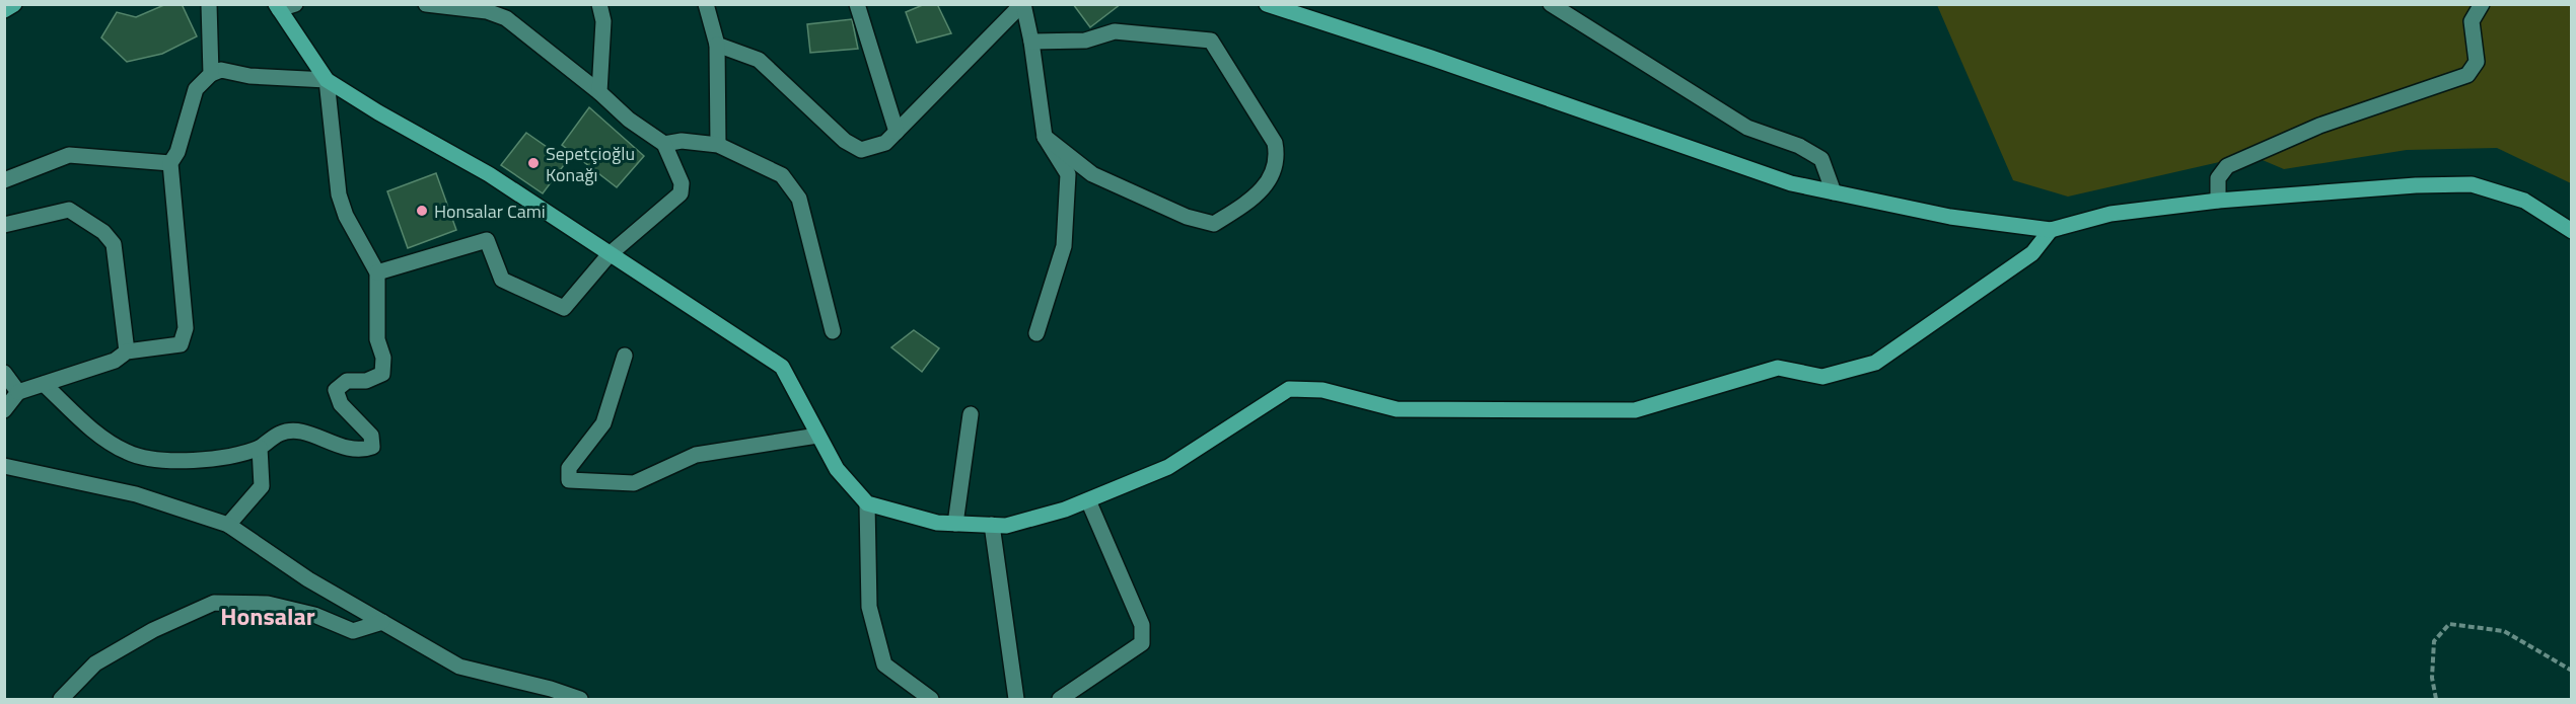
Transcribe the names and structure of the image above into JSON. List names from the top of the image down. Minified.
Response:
{"districts":["Honsalar"],"places":["Sepetçioğlu Konağı","Honsalar Cami"]}
